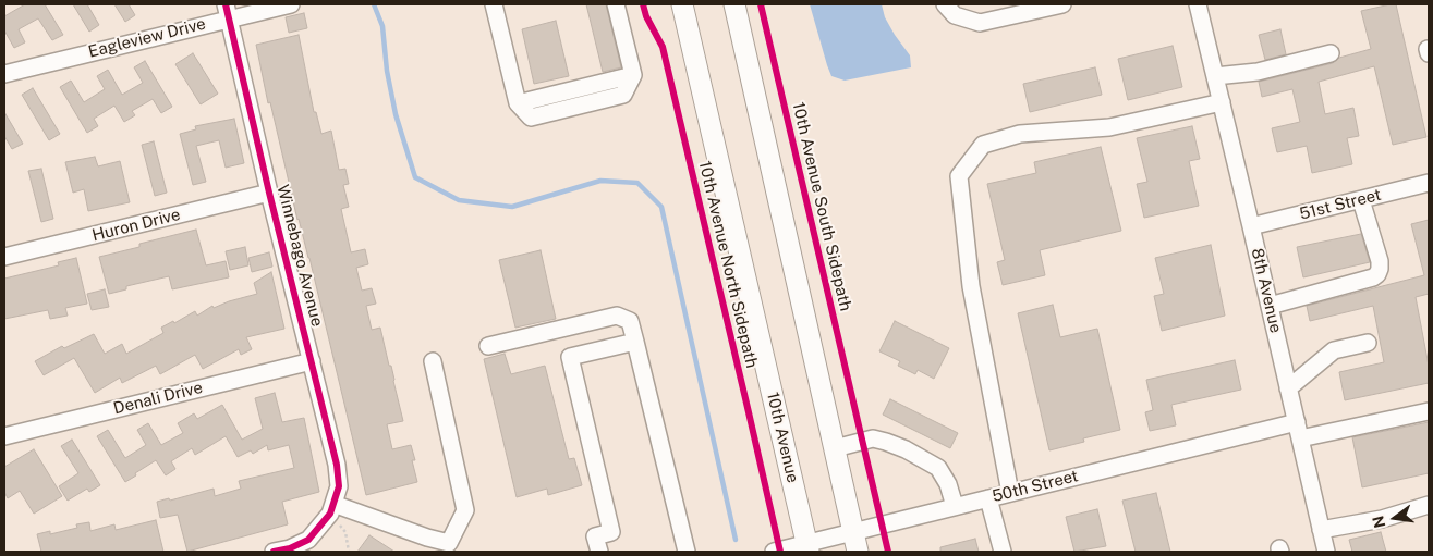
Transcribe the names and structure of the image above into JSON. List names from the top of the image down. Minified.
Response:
{"streets":{"main road":["10th Avenue"],"street":["Eagleview Drive","51st Street","Huron Drive","Winnebago Avenue","8th Avenue","Denali Drive","50th Street"],"cycle path":["10th Avenue South Sidepath","10th Avenue North Sidepath"]},"crossings":[["Eagleview Drive","Winnebago Avenue"],["51st Street","8th Avenue"],["Huron Drive","Winnebago Avenue"],["Winnebago Avenue","Denali Drive"],["8th Avenue","50th Street"],["10th Avenue","50th Street"]],"north":"left"}
